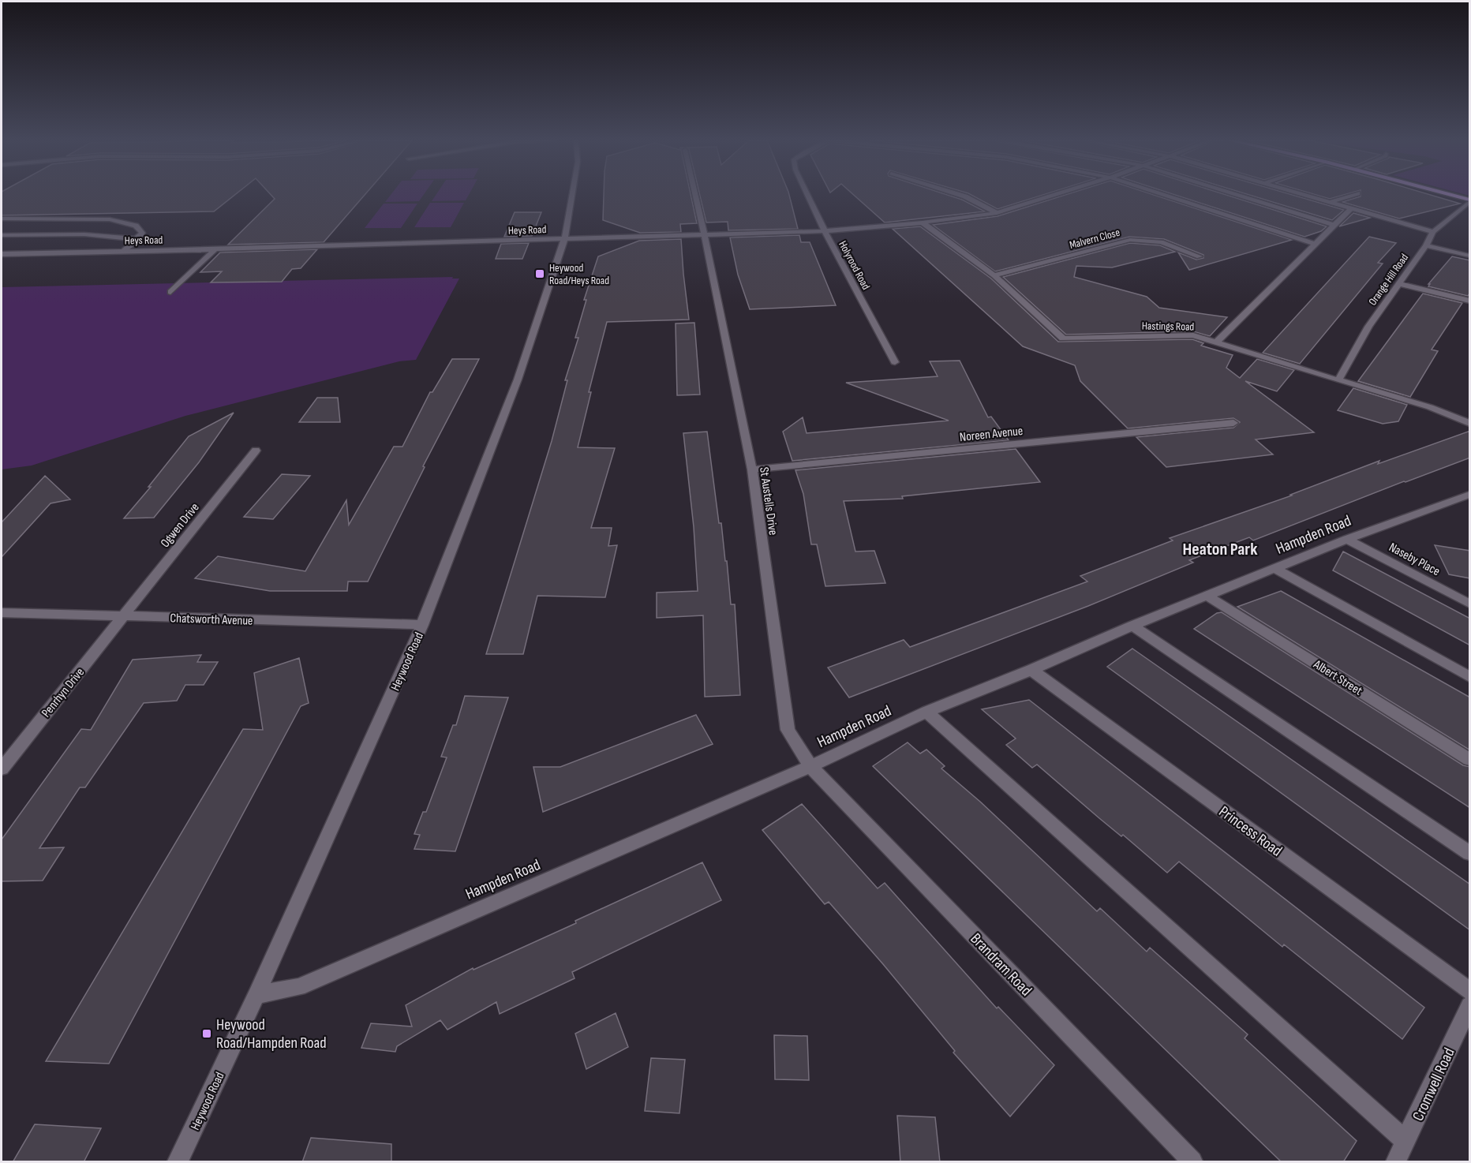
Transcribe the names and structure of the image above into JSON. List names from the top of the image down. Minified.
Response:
{"streets":{"street":["Heys Road","Malvern Close","Holyrood Road","Orange Hill Road","Hastings Road","Noreen Avenue","St Austells Drive","Ogwen Drive","Hampden Road","Naseby Place","Chatsworth Avenue","Heywood Road","Albert Street","Penrhyn Drive","Princess Road","Brandram Road","Cromwell Road"]},"crossings":[["Heys Road","Holyrood Road"],["Heys Road","Hastings Road"],["Heys Road","St Austells Drive"],["Heys Road","Heywood Road"],["Malvern Close","Hastings Road"],["Orange Hill Road","Hastings Road"],["Noreen Avenue","St Austells Drive"],["St Austells Drive","Hampden Road"],["St Austells Drive","Brandram Road"],["Ogwen Drive","Chatsworth Avenue"],["Ogwen Drive","Penrhyn Drive"],["Hampden Road","Naseby Place"],["Hampden Road","Heywood Road"],["Hampden Road","Albert Street"],["Hampden Road","Princess Road"],["Hampden Road","Brandram Road"],["Chatsworth Avenue","Heywood Road"],["Chatsworth Avenue","Penrhyn Drive"]],"districts":["Heaton Park"],"places":{"transit":["Heywood Road/Heys Road","Heywood Road/Hampden Road"]}}
